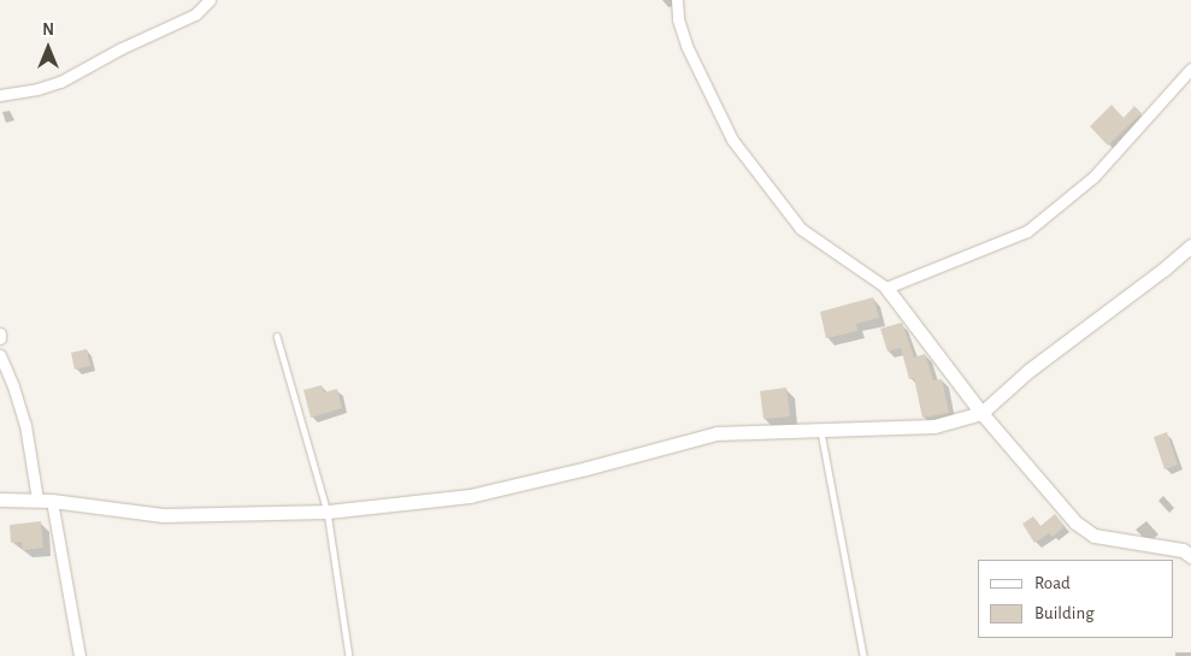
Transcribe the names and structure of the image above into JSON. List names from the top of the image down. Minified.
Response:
{"legend":["Road","Building"],"north":"top"}
